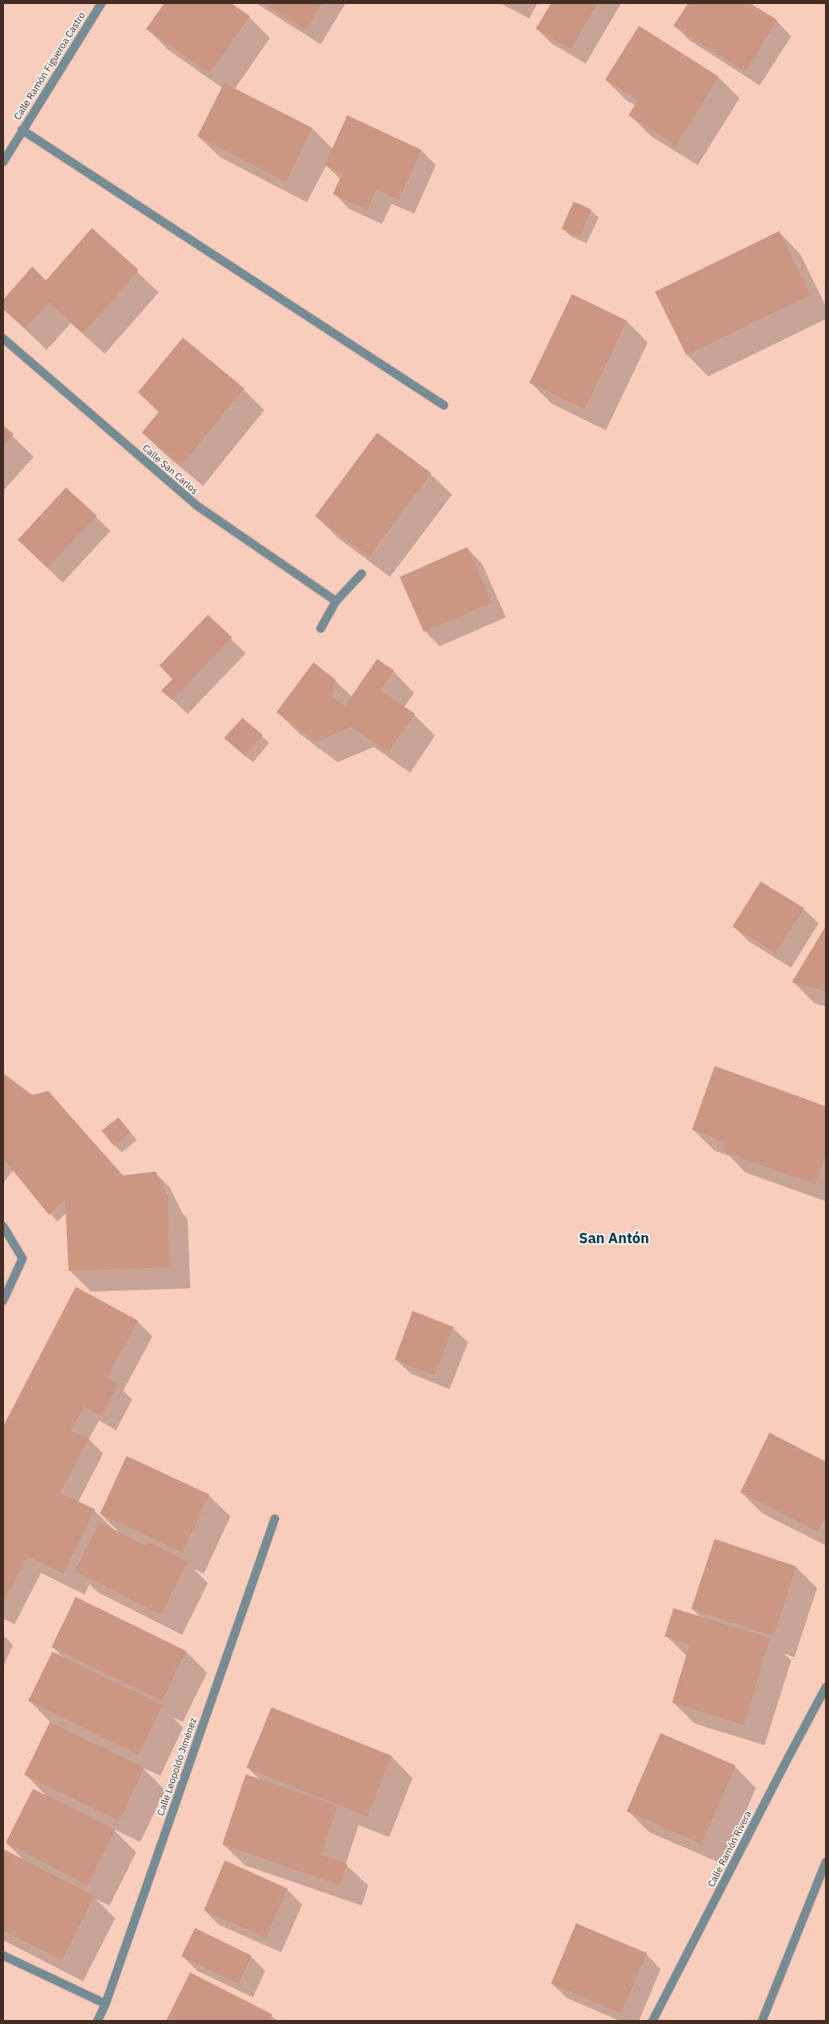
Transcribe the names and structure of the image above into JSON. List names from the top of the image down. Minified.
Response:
{"streets":{"street":["Calle Ramón Figueroa Castro","Calle San Carlos","Calle Leopoldo Jiménez","Calle Ramón Rivera"]},"districts":["San Antón"]}
